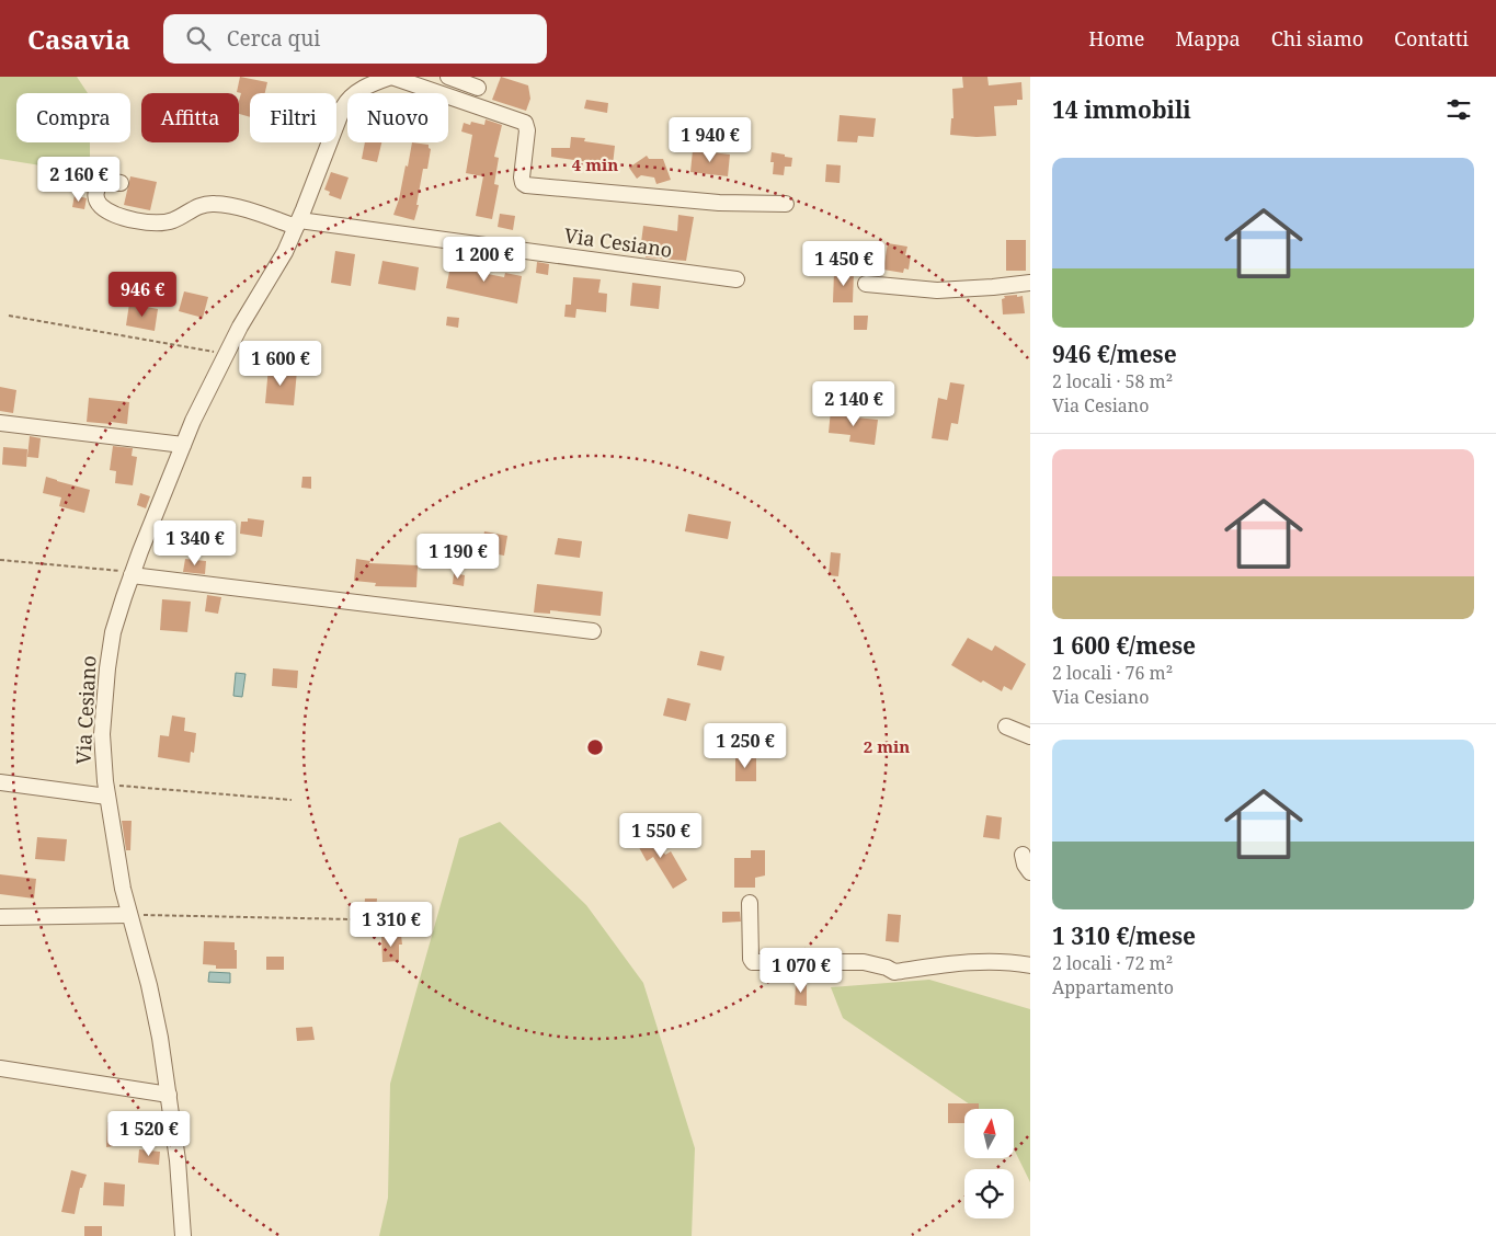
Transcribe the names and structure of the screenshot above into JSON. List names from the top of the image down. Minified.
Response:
{"streets":{"street":["Via Cesiano"]},"north":"top","page":{"header":"Casavia","search":"Cerca qui","nav":["Home","Mappa","Chi siamo","Contatti"],"heading":"14 immobili","chip":["Compra","Affitta","Filtri","Nuovo"],"price":["1 940 €","2 160 €","1 200 €","1 450 €","946 €","1 600 €","2 140 €","1 340 €","1 190 €","1 250 €","1 550 €","1 310 €","1 070 €","1 520 €"],"list":[{"name":"946 €/mese","note":"2 locali · 58 m² · Via Cesiano"},{"name":"1 600 €/mese","note":"2 locali · 76 m² · Via Cesiano"},{"name":"1 310 €/mese","note":"2 locali · 72 m² · Appartamento"}]},"rings":["4 min","2 min"]}
